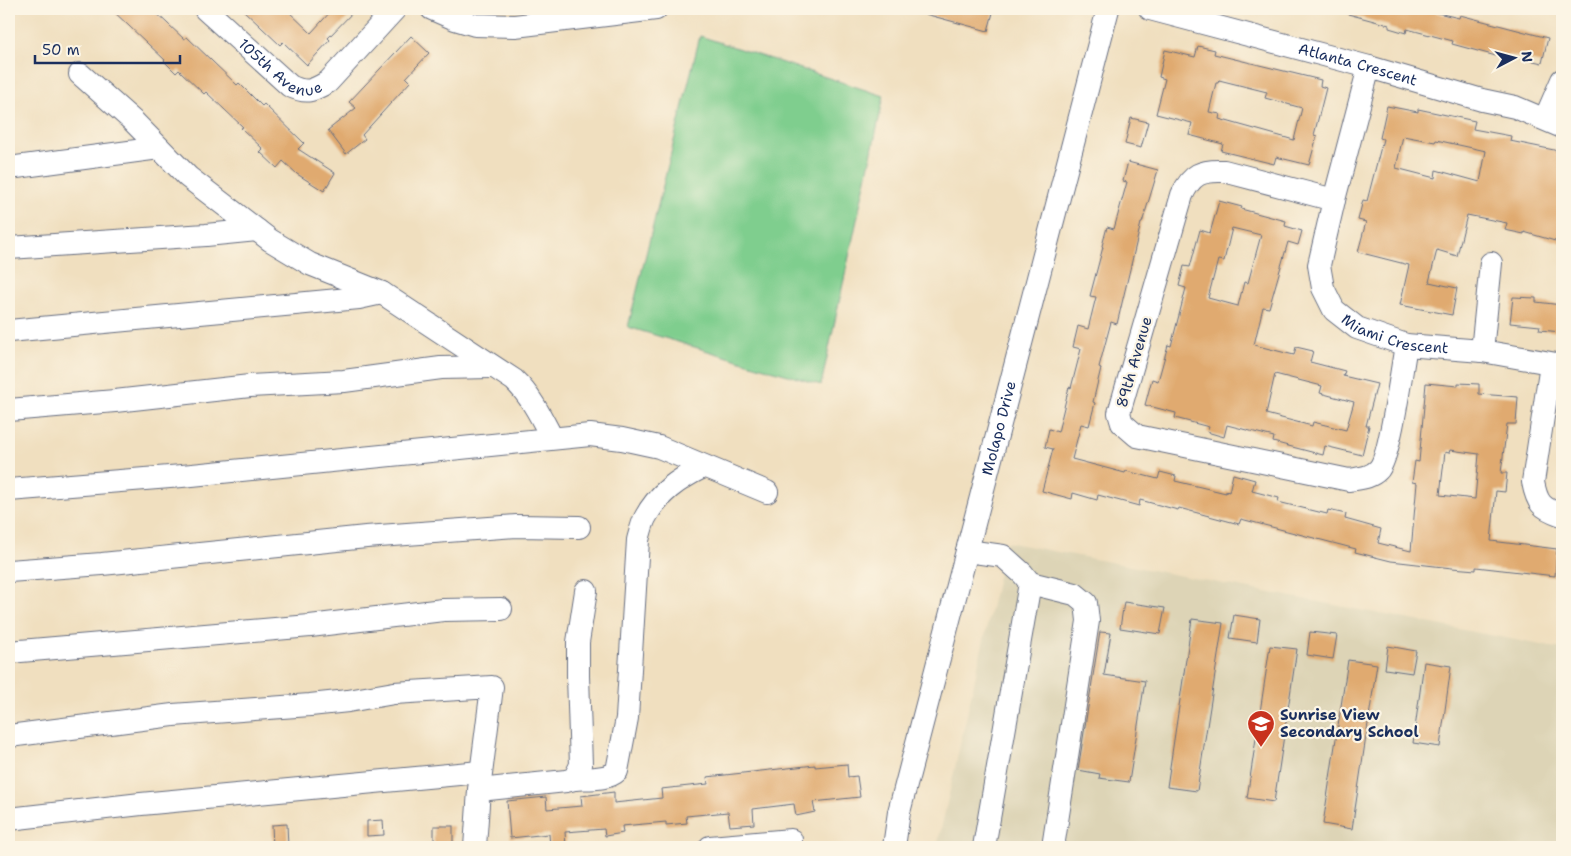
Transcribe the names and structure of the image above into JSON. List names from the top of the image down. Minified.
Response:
{"streets":{"street":["105th Avenue","Atlanta Crescent","Miami Crescent","89th Avenue","Molapo Drive"]},"crossings":[["Atlanta Crescent","Miami Crescent"],["Miami Crescent","89th Avenue"]],"places":{"school or university":["Sunrise View Secondary School"]},"scale_bar":"50 m","north":"right"}
